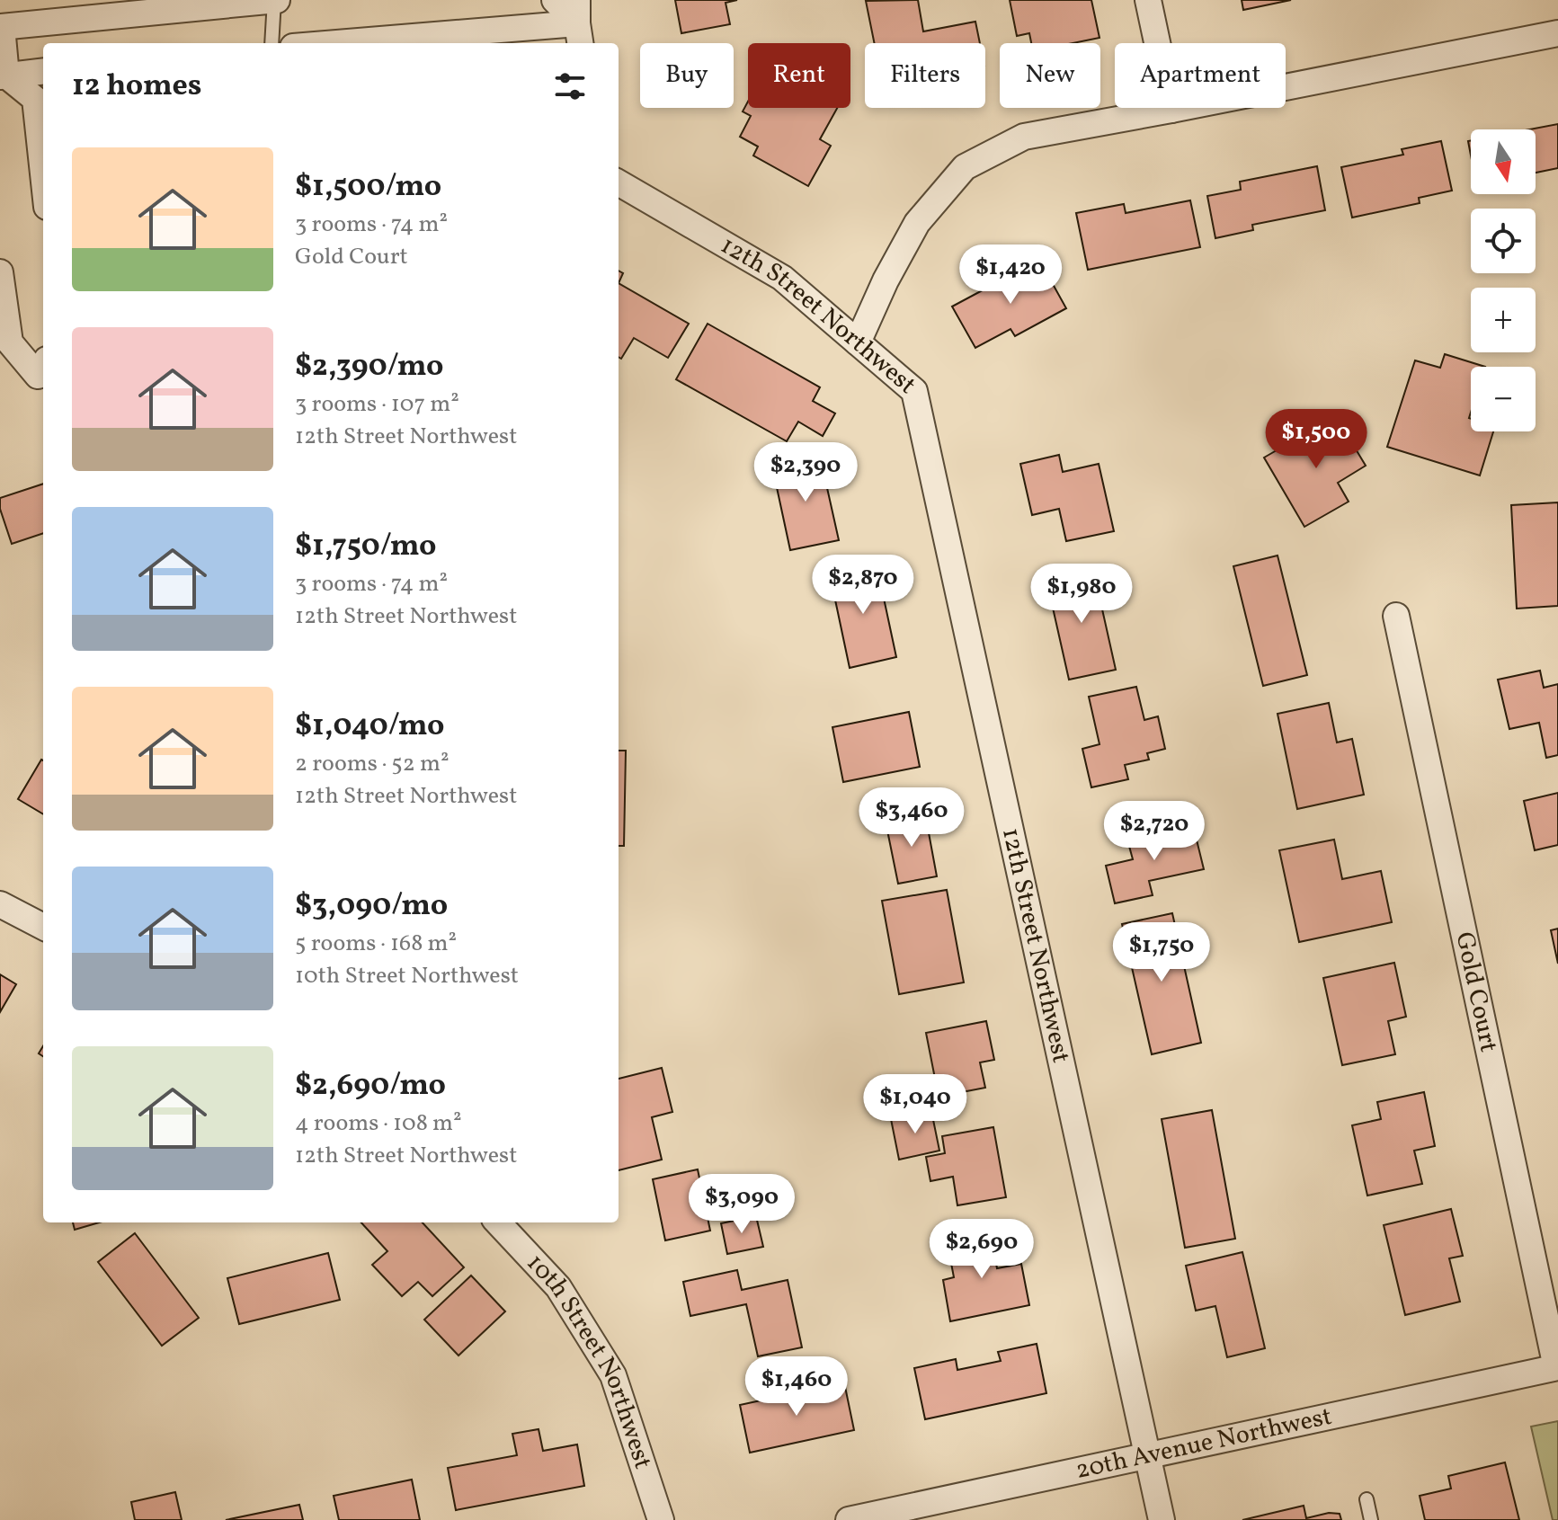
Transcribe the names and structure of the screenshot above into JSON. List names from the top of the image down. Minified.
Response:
{"streets":{"street":["12th Street Northwest","Gold Court","10th Street Northwest","20th Avenue Northwest"]},"crossings":[["12th Street Northwest","20th Avenue Northwest"],["Gold Court","20th Avenue Northwest"]],"north":"bottom","page":{"chip":["Buy","Rent","Filters","New","Apartment"],"heading":"12 homes","map_buttons":["+","−"],"list":[{"name":"$1,500/mo","note":"3 rooms · 74 m² · Gold Court"},{"name":"$2,390/mo","note":"3 rooms · 107 m² · 12th Street Northwest"},{"name":"$1,750/mo","note":"3 rooms · 74 m² · 12th Street Northwest"},{"name":"$1,040/mo","note":"2 rooms · 52 m² · 12th Street Northwest"},{"name":"$3,090/mo","note":"5 rooms · 168 m² · 10th Street Northwest"},{"name":"$2,690/mo","note":"4 rooms · 108 m² · 12th Street Northwest"}],"price":["$1,420","$1,500","$2,390","$2,870","$1,980","$3,460","$2,720","$1,750","$1,040","$3,090","$2,690","$1,460"]}}
